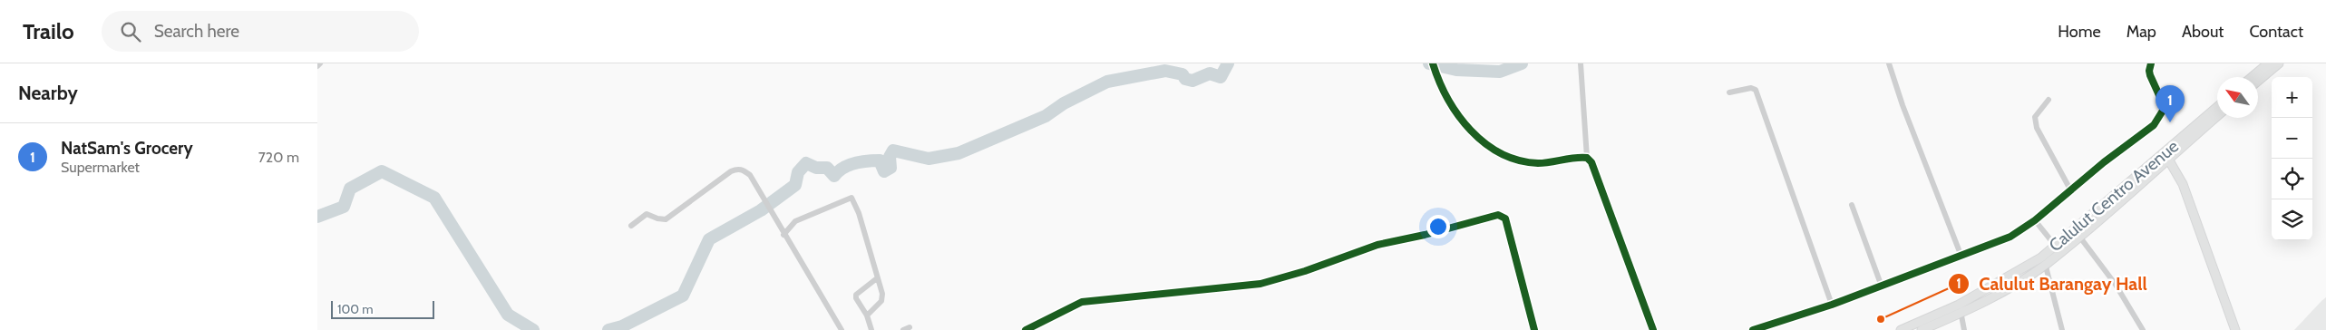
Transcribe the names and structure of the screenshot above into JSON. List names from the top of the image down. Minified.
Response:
{"streets":{"main road":["Calulut Centro Avenue"]},"places":["Calulut Barangay Hall"],"scale_bar":"100 m","north":"top left","page":{"header":"Trailo","search":"Search here","nav":["Home","Map","About","Contact"],"heading":"Nearby","map_buttons":["+","−"],"pins":"1","list":[{"mark":"1","name":"NatSam's Grocery","note":"Supermarket","value":"720 m"}],"scale":"100 m"}}
